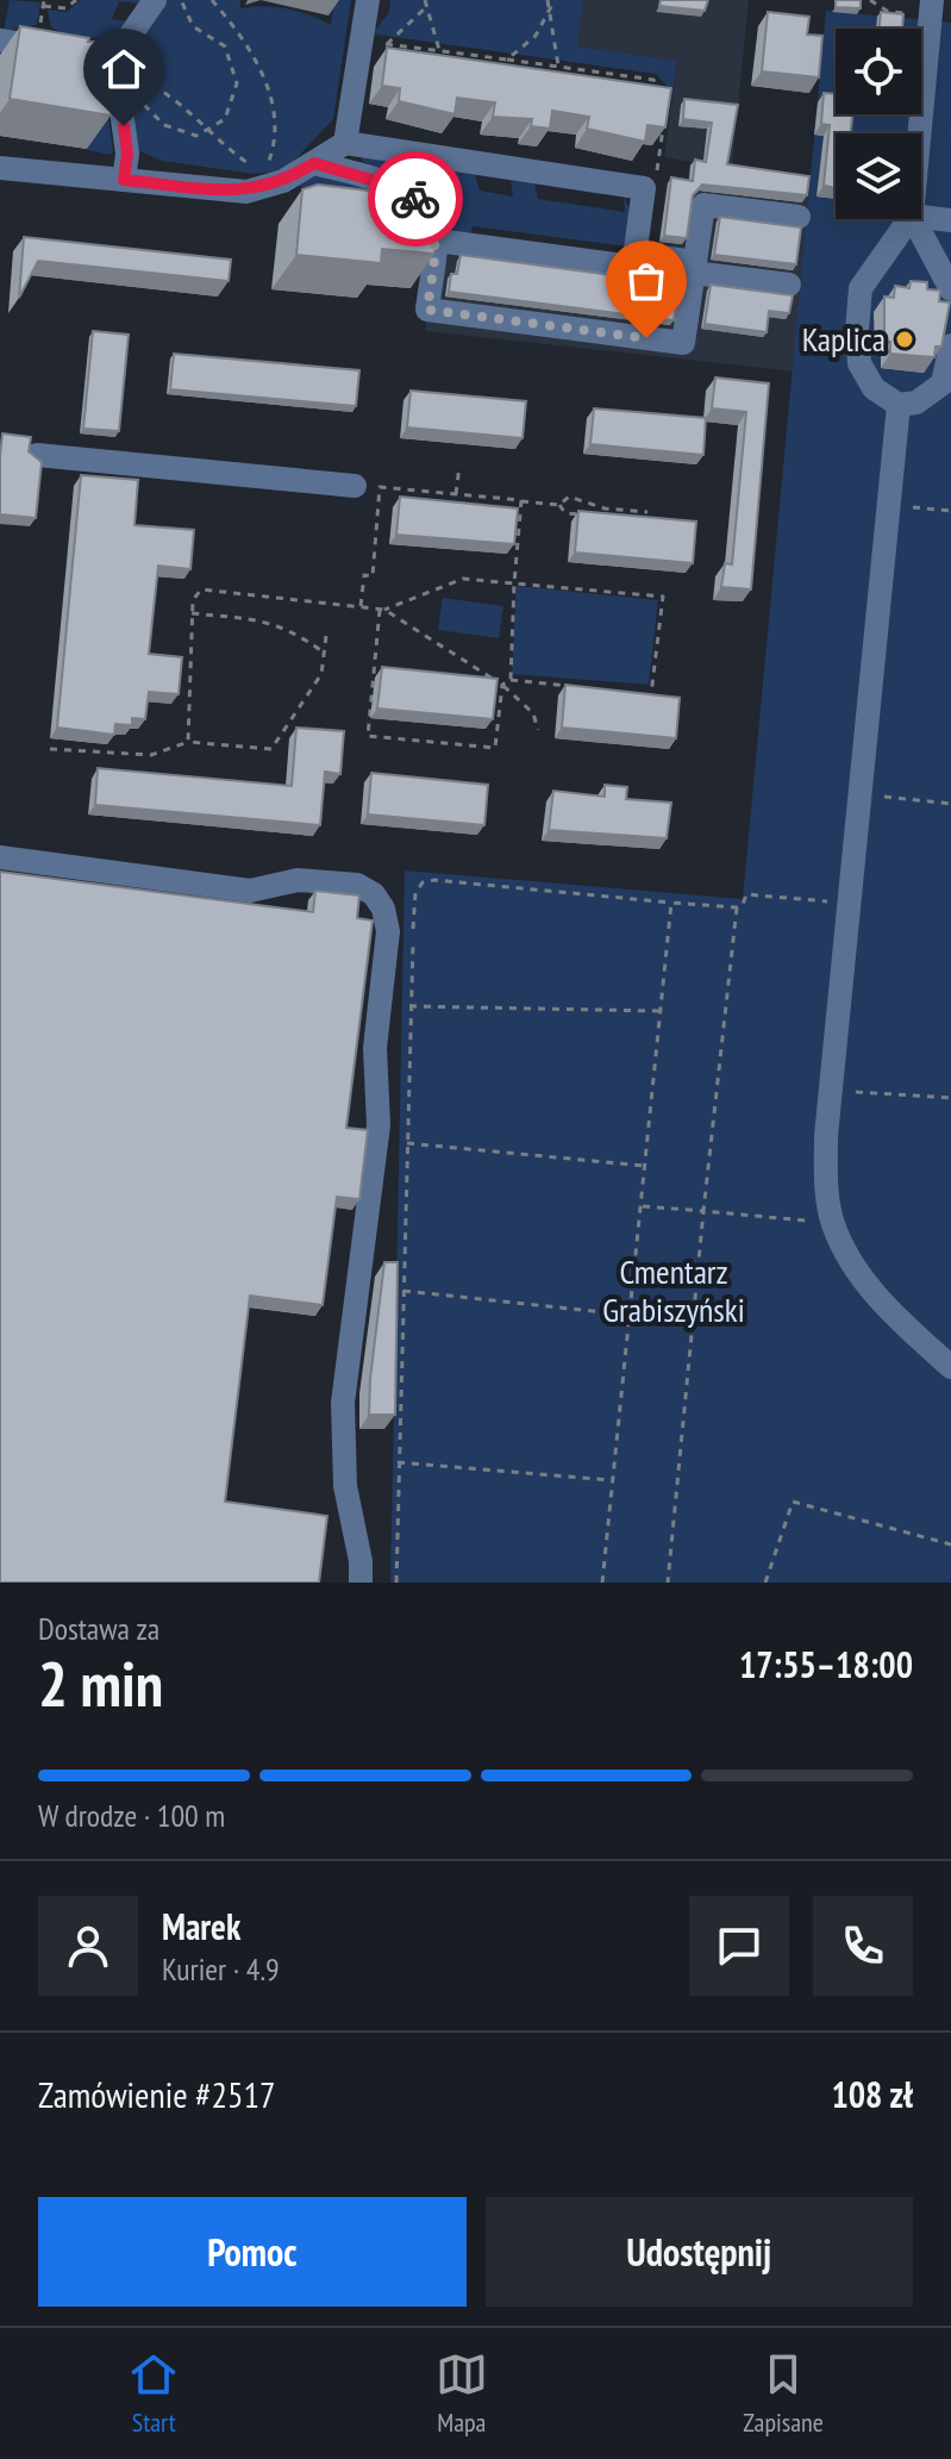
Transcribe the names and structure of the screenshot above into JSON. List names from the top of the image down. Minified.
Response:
{"parks":["Cmentarz Grabiszyński"],"places":["Kaplica"],"page":{"heading":["2 min","Dostawa za","17:55–18:00"],"panel":["Marek","Kurier · 4.9","Zamówienie #2517","108 zł"],"bar":"W drodze · 100 m","buttons":["Pomoc","Udostępnij"],"tabs":["Start","Mapa","Zapisane"]}}
